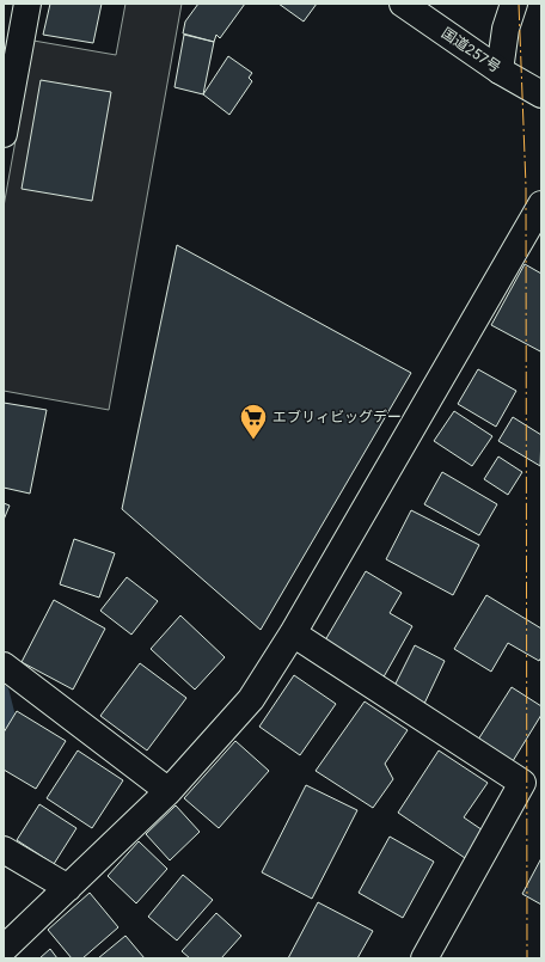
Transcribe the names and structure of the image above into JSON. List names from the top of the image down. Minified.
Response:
{"streets":{"main road":["国道257号"]},"places":{"supermarket":["エブリィビッグデー"]}}
